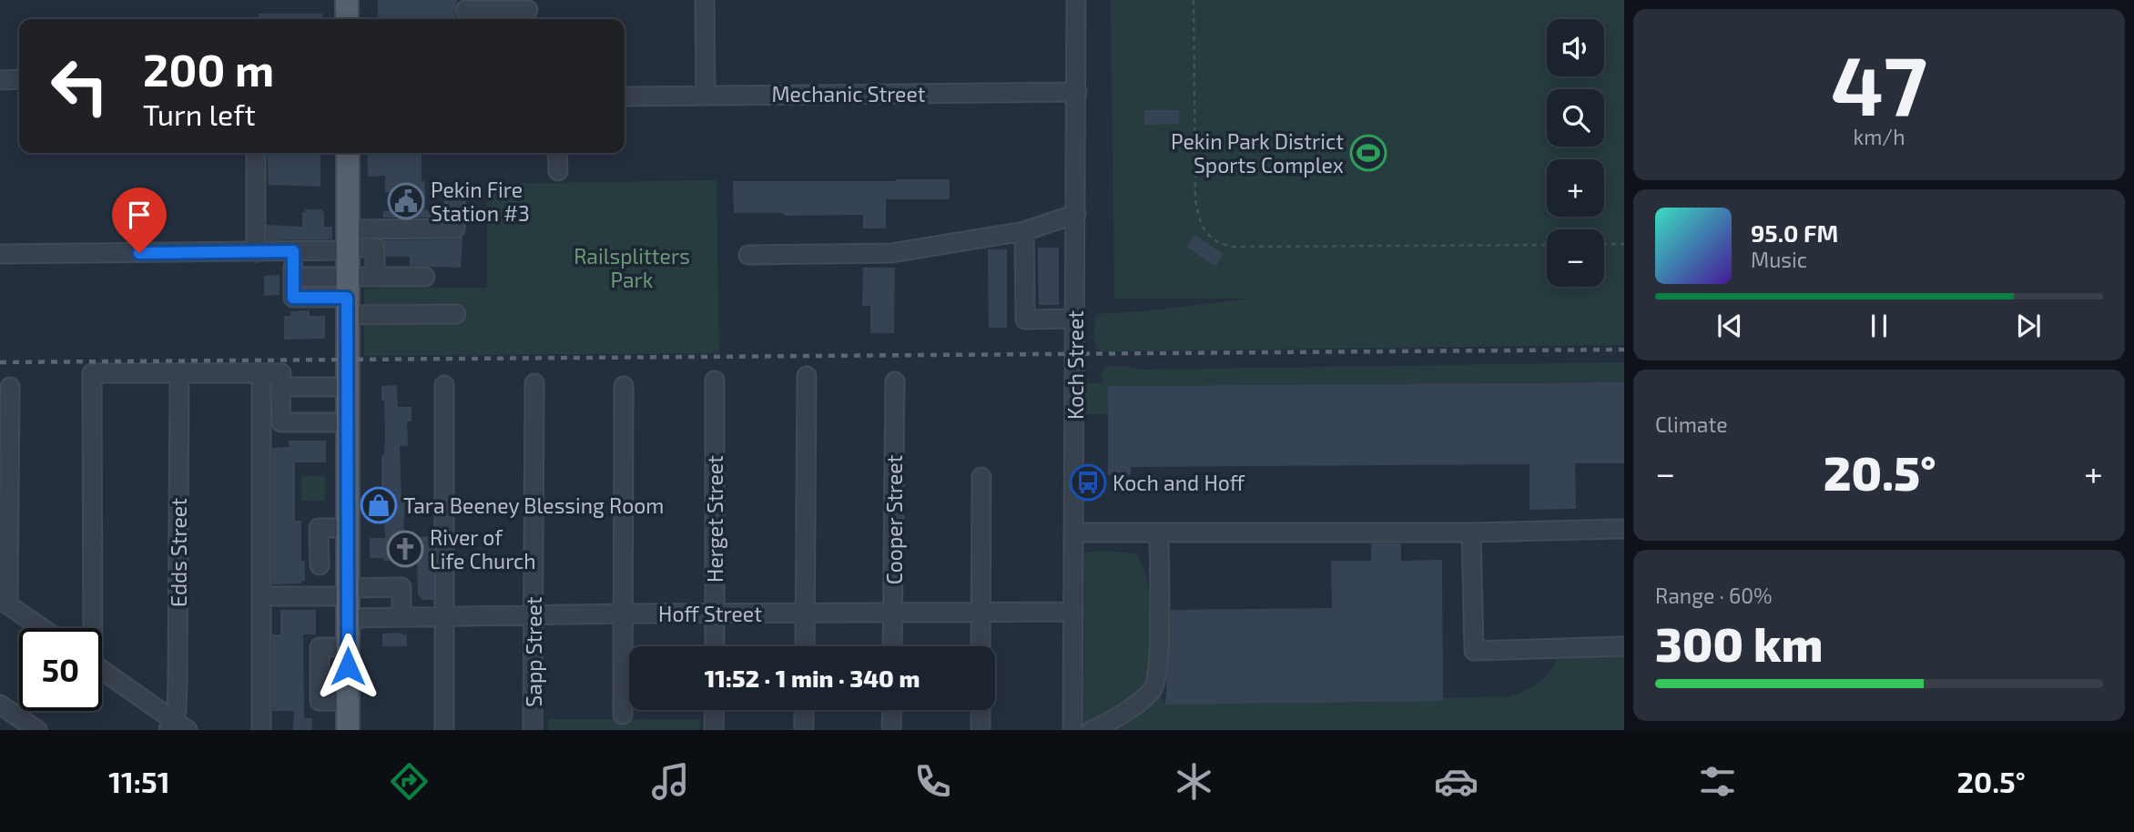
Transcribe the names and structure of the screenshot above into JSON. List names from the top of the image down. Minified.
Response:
{"streets":{"street":["Mechanic Street","Koch Street","Herget Street","Cooper Street","Edds Street","Hoff Street","Sapp Street"]},"crossings":[["Mechanic Street","Koch Street"],["Koch Street","Hoff Street"],["Herget Street","Hoff Street"],["Cooper Street","Hoff Street"],["Hoff Street","Sapp Street"]],"parks":["Railsplitters Park"],"places":{"sports":["Pekin Park District Sports Complex"],"public building":["Pekin Fire Station #3"],"bus stop":["Koch and Hoff"],"shop":["Tara Beeney Blessing Room"],"church":["River of Life Church"]},"page":{"tile":[["47","km/h"],"Climate",["Range · 60%","300 km"]],"map_buttons":["+","−"],"turn":["200 m","Turn left"],"song":["95.0 FM","Music"],"heat":["−","20.5°","+"],"limit":"50","trip":"11:52 · 1 min · 340 m","tabs":["11:51","20.5°"]}}
